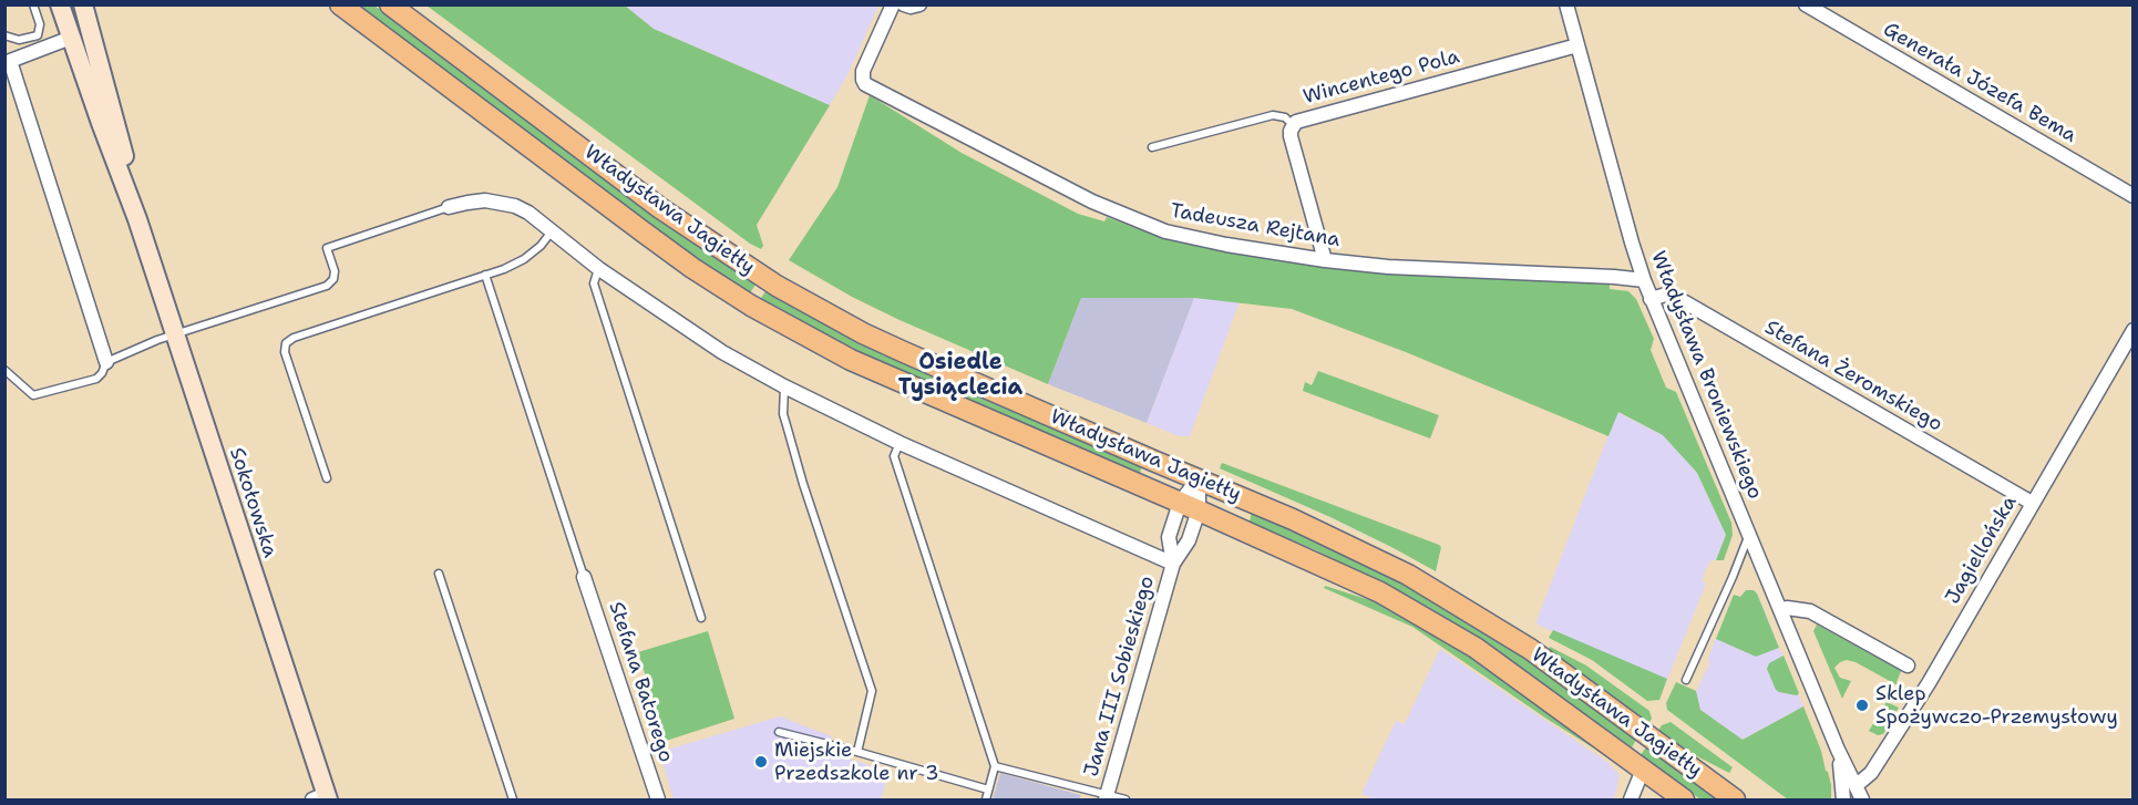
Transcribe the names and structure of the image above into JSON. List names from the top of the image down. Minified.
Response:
{"streets":{"main road":["Władysława Jagiełły"],"street":["Wincentego Pola","Generała Józefa Bema","Tadeusza Rejtana","Władysława Broniewskiego","Stefana Żeromskiego","Sokołowska","Jagiellońska","Jana III Sobieskiego","Stefana Batorego"]},"crossings":[["Wincentego Pola","Tadeusza Rejtana"],["Wincentego Pola","Władysława Broniewskiego"],["Władysława Jagiełły","Jana III Sobieskiego"],["Tadeusza Rejtana","Władysława Broniewskiego"],["Władysława Broniewskiego","Stefana Żeromskiego"],["Władysława Broniewskiego","Jagiellońska"],["Stefana Żeromskiego","Jagiellońska"]],"districts":["Osiedle Tysiąclecia"],"places":["Sklep Spożywczo-Przemysłowy","Miejskie Przedszkole nr 3"]}
